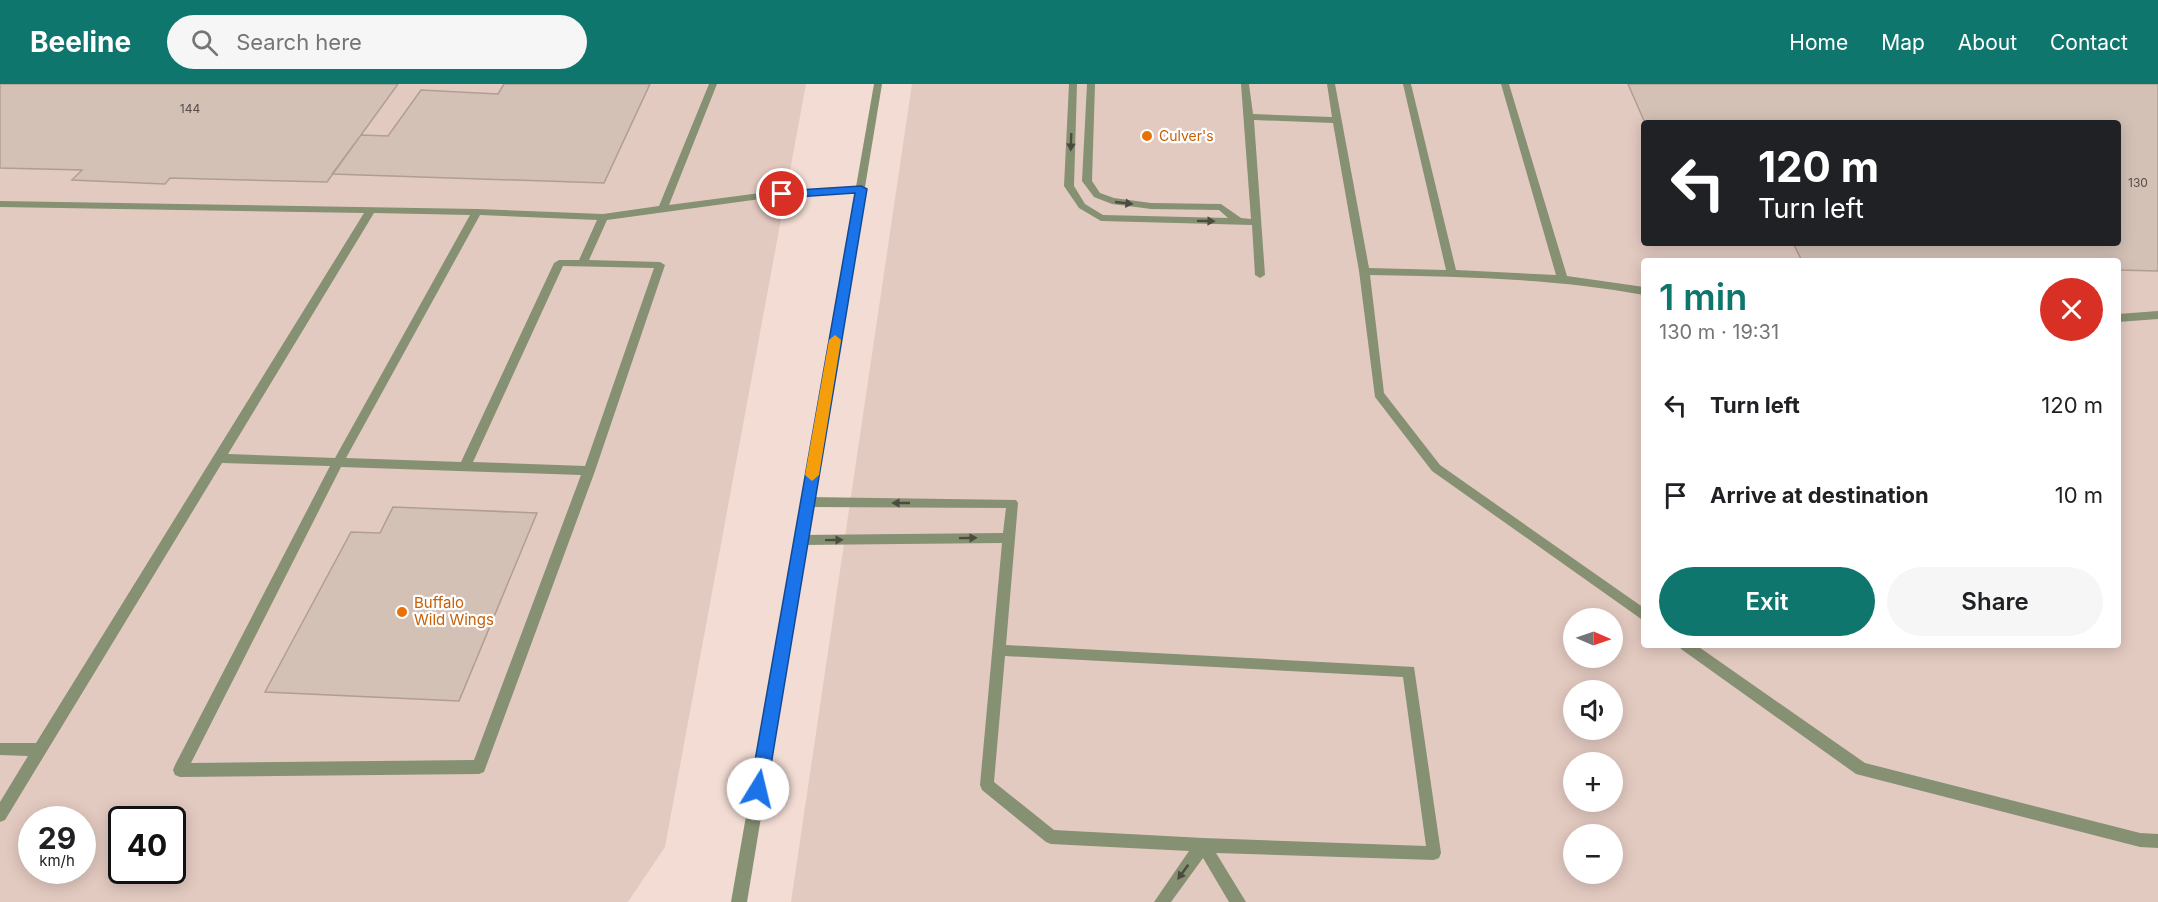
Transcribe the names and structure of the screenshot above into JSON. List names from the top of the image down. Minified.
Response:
{"places":["Culver's","Buffalo Wild Wings"],"house_numbers":["144","130"],"north":"right","page":{"header":"Beeline","search":"Search here","nav":["Home","Map","About","Contact"],"turn":["120 m","Turn left"],"heading":["1 min","130 m · 19:31"],"list":[{"name":"Turn left","value":"120 m"},{"name":"Arrive at destination","value":"10 m"}],"buttons":["Exit","Share"],"map_buttons":["+","−"],"speed":"29 km/h","limit":"40"}}
